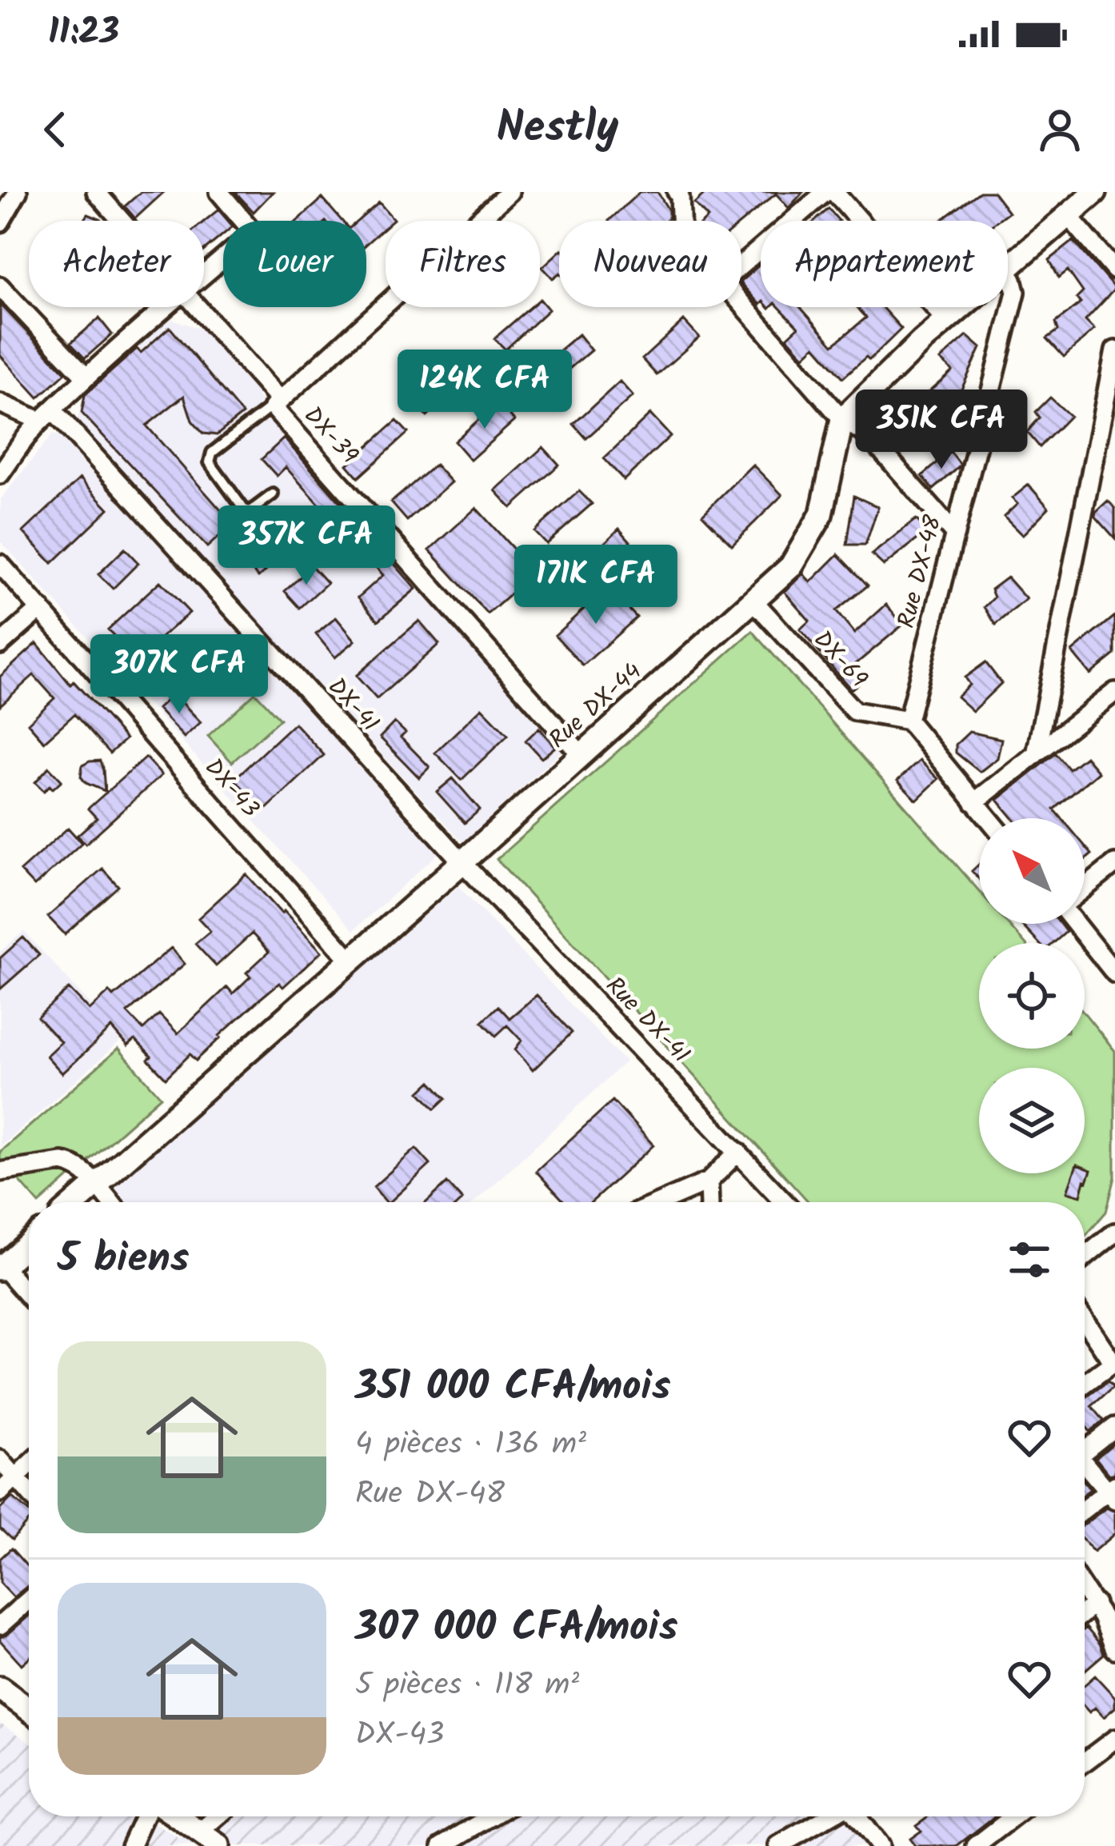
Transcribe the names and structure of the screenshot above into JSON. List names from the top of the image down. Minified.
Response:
{"streets":{"street":["DX-39","Rue DX-48","DX-69","DX-41","Rue DX-44","DX-43","Rue DX-41"]},"crossings":[["DX-39","Rue DX-44"],["Rue DX-48","DX-69"],["DX-69","Rue DX-44"],["DX-41","Rue DX-44"],["DX-41","Rue DX-41"],["Rue DX-44","DX-43"],["Rue DX-44","Rue DX-41"]],"north":"top left","page":{"status":"11:23","header":"Nestly","chip":["Acheter","Louer","Filtres","Nouveau","Appartement"],"price":["124K CFA","351K CFA","357K CFA","171K CFA","307K CFA"],"heading":"5 biens","list":[{"name":"351 000 CFA/mois","note":"4 pièces · 136 m² · Rue DX-48"},{"name":"307 000 CFA/mois","note":"5 pièces · 118 m² · DX-43"}]}}
